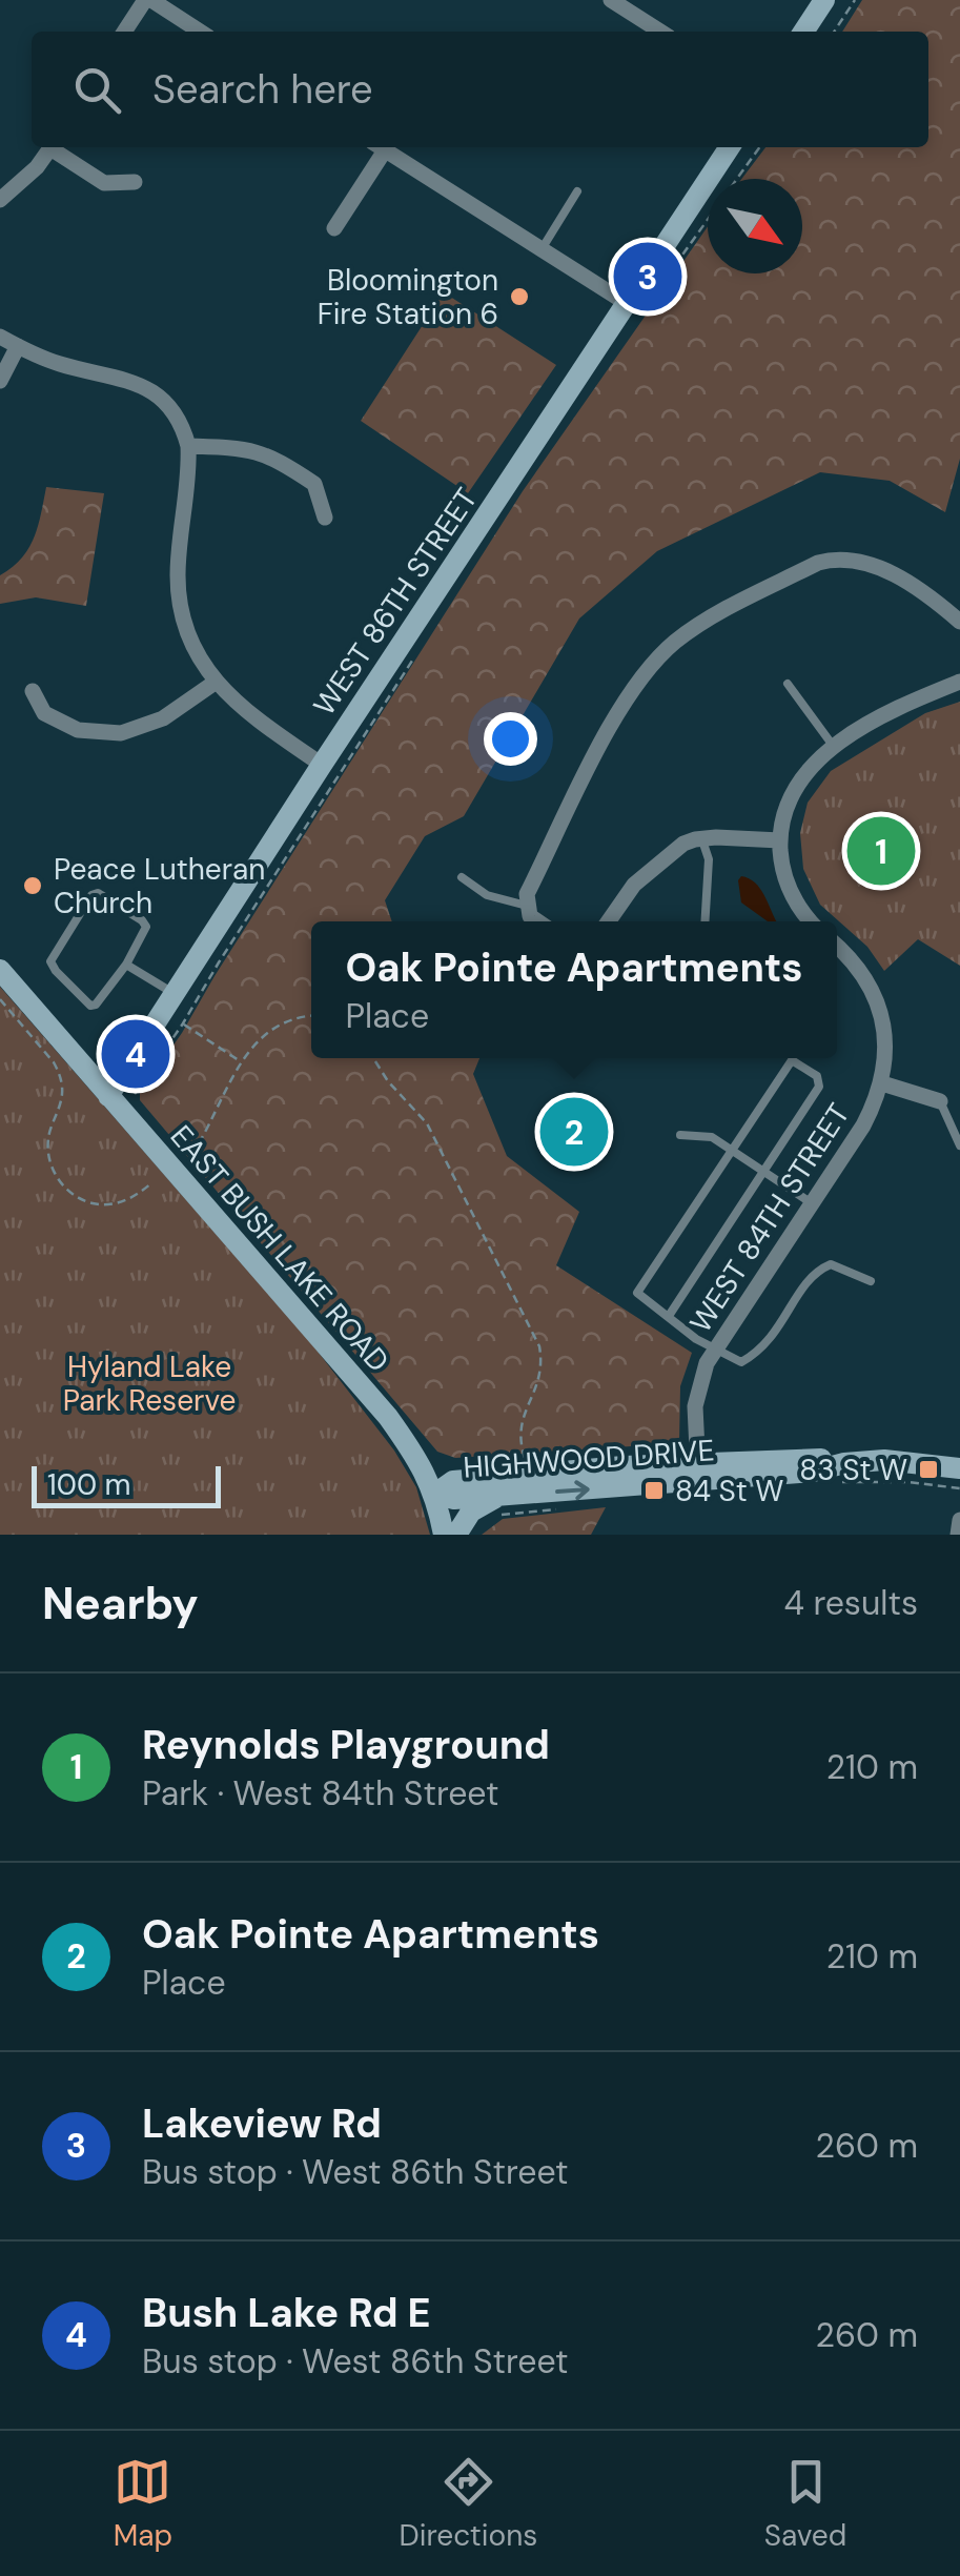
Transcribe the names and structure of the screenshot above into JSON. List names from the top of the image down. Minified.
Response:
{"streets":{"street":["WEST 86TH STREET","WEST 84TH STREET","EAST BUSH LAKE ROAD","HIGHWOOD DRIVE"]},"crossings":[["WEST 86TH STREET","EAST BUSH LAKE ROAD"],["WEST 84TH STREET","HIGHWOOD DRIVE"],["EAST BUSH LAKE ROAD","HIGHWOOD DRIVE"]],"parks":["Hyland Lake Park Reserve"],"places":{"other":["Bloomington Fire Station 6","Peace Lutheran Church"],"transit":["83 St W","84 St W"]},"scale_bar":"100 m","north":"bottom right","page":{"search":"Search here","pins":["3","1","4","2"],"popup":["Oak Pointe Apartments","Place"],"scale":"100 m","heading":["Nearby","4 results"],"list":[{"mark":"1","name":"Reynolds Playground","note":"Park · West 84th Street","value":"210 m"},{"mark":"2","name":"Oak Pointe Apartments","note":"Place","value":"210 m"},{"mark":"3","name":"Lakeview Rd","note":"Bus stop · West 86th Street","value":"260 m"},{"mark":"4","name":"Bush Lake Rd E","note":"Bus stop · West 86th Street","value":"260 m"}],"nav":["Map","Directions","Saved"]}}
